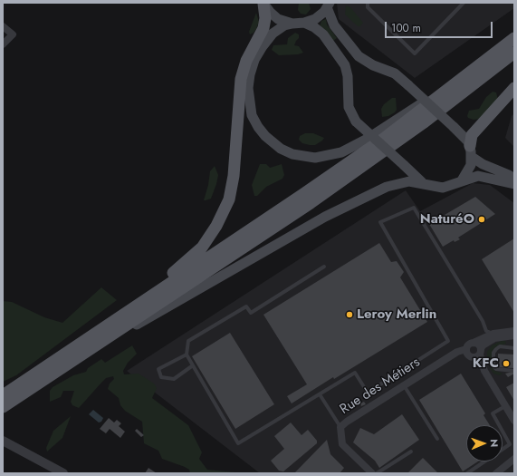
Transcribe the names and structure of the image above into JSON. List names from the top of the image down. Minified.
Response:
{"streets":{"street":["Rue des Métiers"]},"places":["NaturéO","Leroy Merlin","KFC"],"scale_bar":"100 m","north":"right"}
